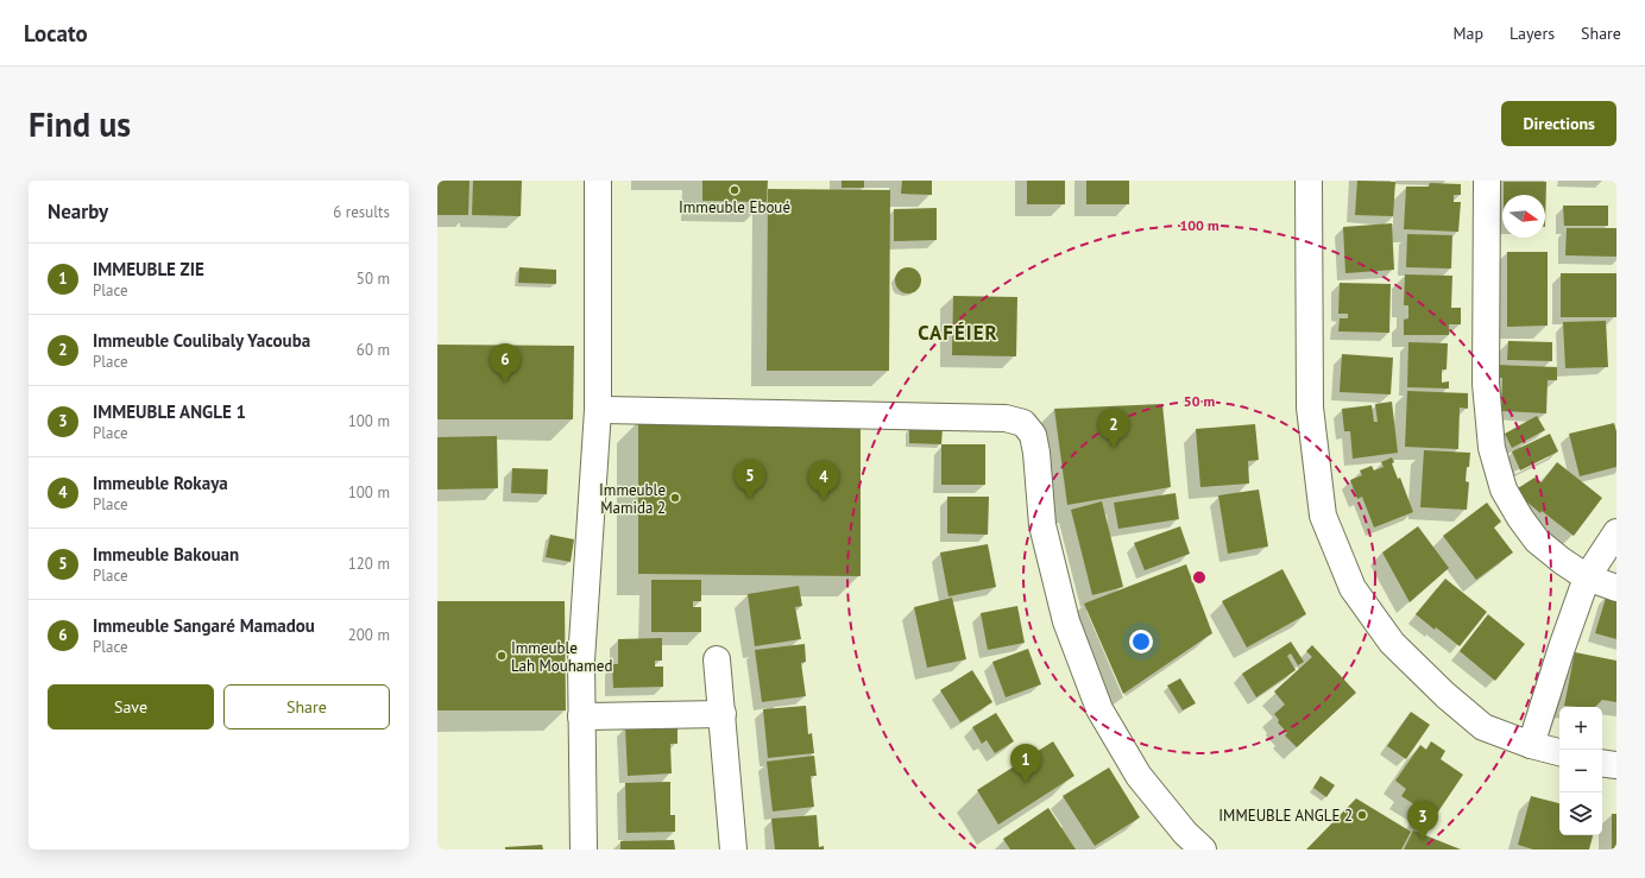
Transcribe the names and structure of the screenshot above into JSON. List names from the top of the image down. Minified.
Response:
{"districts":["CAFÉIER"],"places":["Immeuble Eboué","Immeuble Mamida 2","Immeuble Lah Mouhamed","IMMEUBLE ANGLE 2"],"north":"right","page":{"header":"Locato","nav":["Map","Layers","Share"],"buttons":["Directions",["Save","Share"]],"title":"Find us","heading":["Nearby","6 results"],"list":[{"mark":"1","name":"IMMEUBLE ZIE","note":"Place","value":"50 m"},{"mark":"2","name":"Immeuble Coulibaly Yacouba","note":"Place","value":"60 m"},{"mark":"3","name":"IMMEUBLE ANGLE 1","note":"Place","value":"100 m"},{"mark":"4","name":"Immeuble Rokaya","note":"Place","value":"100 m"},{"mark":"5","name":"Immeuble Bakouan","note":"Place","value":"120 m"},{"mark":"6","name":"Immeuble Sangaré Mamadou","note":"Place","value":"200 m"}],"pins":["6","2","5","4","1","3"],"map_buttons":["+","−"]},"rings":["100 m","50 m"]}
